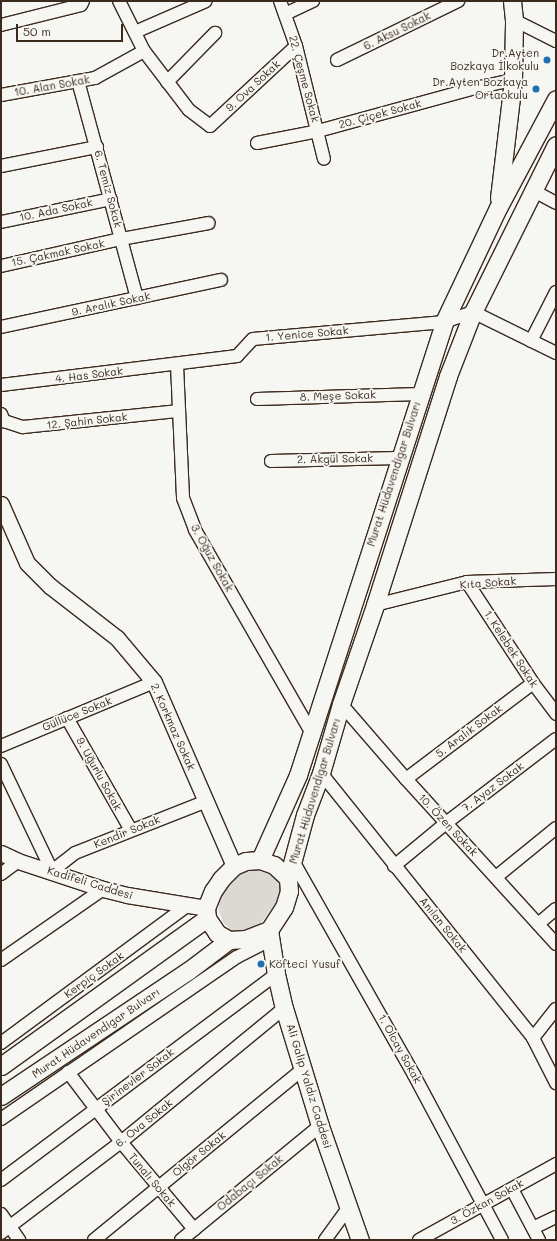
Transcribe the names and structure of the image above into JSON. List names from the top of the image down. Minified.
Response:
{"streets":{"main road":["Murat Hüdavendigar Bulvarı","Ali Galip Yaldız Caddesi"],"street":["6. Aksu Sokak","22. Çeşme Sokak","10. Alan Sokak","9. Ova Sokak","20. Çiçek Sokak","6. Temiz Sokak","10. Ada Sokak","15. Çakmak Sokak","9. Aralık Sokak","1. Yenice Sokak","4. Has Sokak","8. Meşe Sokak","12. Şahin Sokak","2. Akgül Sokak","3. Oğuz Sokak","Kıta Sokak","1. Kelebek Sokak","Güllüce Sokak","2. Korkmaz Sokak","5. Aralık Sokak","9. Uğurlu Sokak","7. Ayaz Sokak","10. Özen Sokak","Kendir Sokak","Kadifeli Caddesi","Anılan Sokak","Kerpiç Sokak","1. Olcay Sokak","Şirinevler Sokak","6. Ova Sokak","Olgör Sokak","Tunalı Sokak","Odabaçı Sokak","3. Özkan Sokak"]},"crossings":[["22. Çeşme Sokak","9. Ova Sokak"],["22. Çeşme Sokak","20. Çiçek Sokak"],["10. Alan Sokak","6. Temiz Sokak"],["6. Temiz Sokak","10. Ada Sokak"],["6. Temiz Sokak","15. Çakmak Sokak"],["6. Temiz Sokak","9. Aralık Sokak"],["1. Yenice Sokak","4. Has Sokak"],["1. Yenice Sokak","Murat Hüdavendigar Bulvarı"],["1. Yenice Sokak","3. Oğuz Sokak"],["4. Has Sokak","3. Oğuz Sokak"],["8. Meşe Sokak","Murat Hüdavendigar Bulvarı"],["12. Şahin Sokak","3. Oğuz Sokak"],["2. Akgül Sokak","Murat Hüdavendigar Bulvarı"],["Murat Hüdavendigar Bulvarı","3. Oğuz Sokak"],["Murat Hüdavendigar Bulvarı","Kıta Sokak"],["Murat Hüdavendigar Bulvarı","2. Korkmaz Sokak"],["Murat Hüdavendigar Bulvarı","10. Özen Sokak"],["Murat Hüdavendigar Bulvarı","Kadifeli Caddesi"],["Murat Hüdavendigar Bulvarı","Anılan Sokak"],["Murat Hüdavendigar Bulvarı","1. Olcay Sokak"],["Murat Hüdavendigar Bulvarı","Ali Galip Yaldız Caddesi"],["Kıta Sokak","1. Kelebek Sokak"],["1. Kelebek Sokak","5. Aralık Sokak"],["Güllüce Sokak","2. Korkmaz Sokak"],["Güllüce Sokak","9. Uğurlu Sokak"],["2. Korkmaz Sokak","Kendir Sokak"],["2. Korkmaz Sokak","Kadifeli Caddesi"],["2. Korkmaz Sokak","Ali Galip Yaldız Caddesi"],["5. Aralık Sokak","10. Özen Sokak"],["9. Uğurlu Sokak","Kendir Sokak"],["7. Ayaz Sokak","10. Özen Sokak"],["7. Ayaz Sokak","Anılan Sokak"],["Kendir Sokak","Kadifeli Caddesi"],["Kadifeli Caddesi","Kerpiç Sokak"],["Kadifeli Caddesi","Ali Galip Yaldız Caddesi"],["1. Olcay Sokak","3. Özkan Sokak"],["Şirinevler Sokak","Ali Galip Yaldız Caddesi"],["Şirinevler Sokak","Tunalı Sokak"],["Ali Galip Yaldız Caddesi","6. Ova Sokak"],["Ali Galip Yaldız Caddesi","Olgör Sokak"],["Ali Galip Yaldız Caddesi","Odabaçı Sokak"],["6. Ova Sokak","Tunalı Sokak"],["Olgör Sokak","Tunalı Sokak"],["Tunalı Sokak","Odabaçı Sokak"]],"places":["Dr.Ayten Bozkaya İlkokulu","Dr.Ayten Bozkaya Ortaokulu","Köfteci Yusuf"],"scale_bar":"50 m"}
